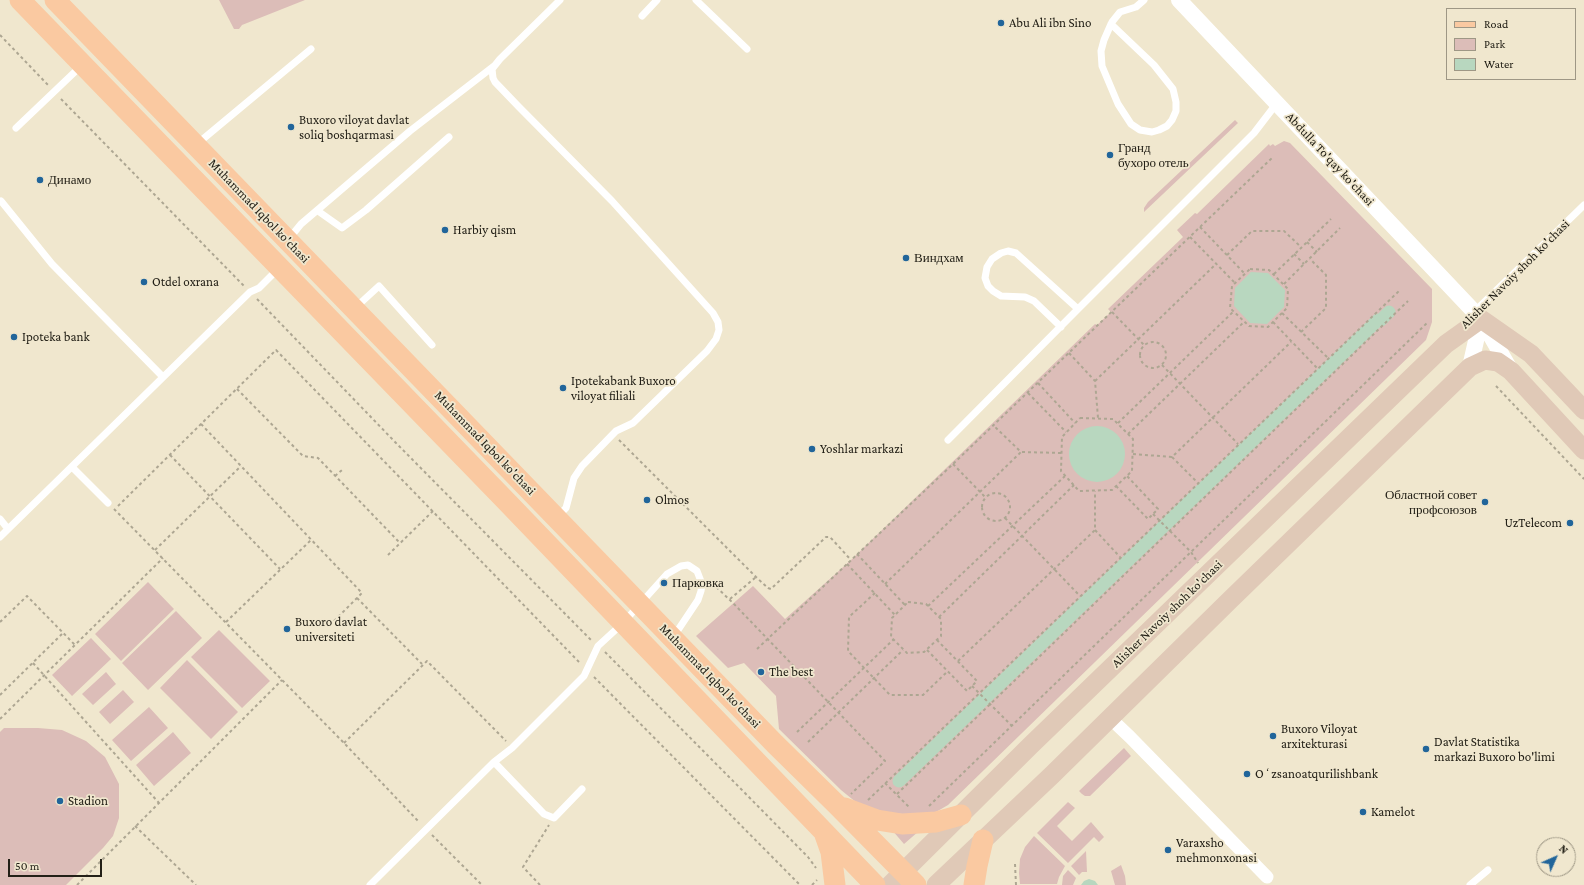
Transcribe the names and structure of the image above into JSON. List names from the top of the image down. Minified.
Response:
{"streets":{"main road":["Muhammad Iqbol ko'chasi","Alisher Navoiy shoh ko'chasi"],"street":["Abdulla To'qay ko'chasi"]},"crossings":[["Abdulla To'qay ko'chasi","Alisher Navoiy shoh ko'chasi"],["Muhammad Iqbol ko'chasi","Alisher Navoiy shoh ko'chasi"]],"places":["Abu Ali ibn Sino","Buxoro viloyat davlat soliq boshqarmasi","Гранд бухоро отель","Динамо","Harbiy qism","Виндхам","Otdel oxrana","Ipoteka bank","Ipotekabank Buxoro viloyat filiali","Yoshlar markazi","Olmos","Областной совет профсоюзов","UzTelecom","Парковка","Buxoro davlat universiteti","The best","Buxoro Viloyat arxitekturasi","Davlat Statistika markazi Buxoro bo'limi","Oʻzsanoatqurilishbank","Stadion","Kamelot","Varaxsho mehmonxonasi"],"legend":["Road","Park","Water"],"scale_bar":"50 m","north":"top right"}
